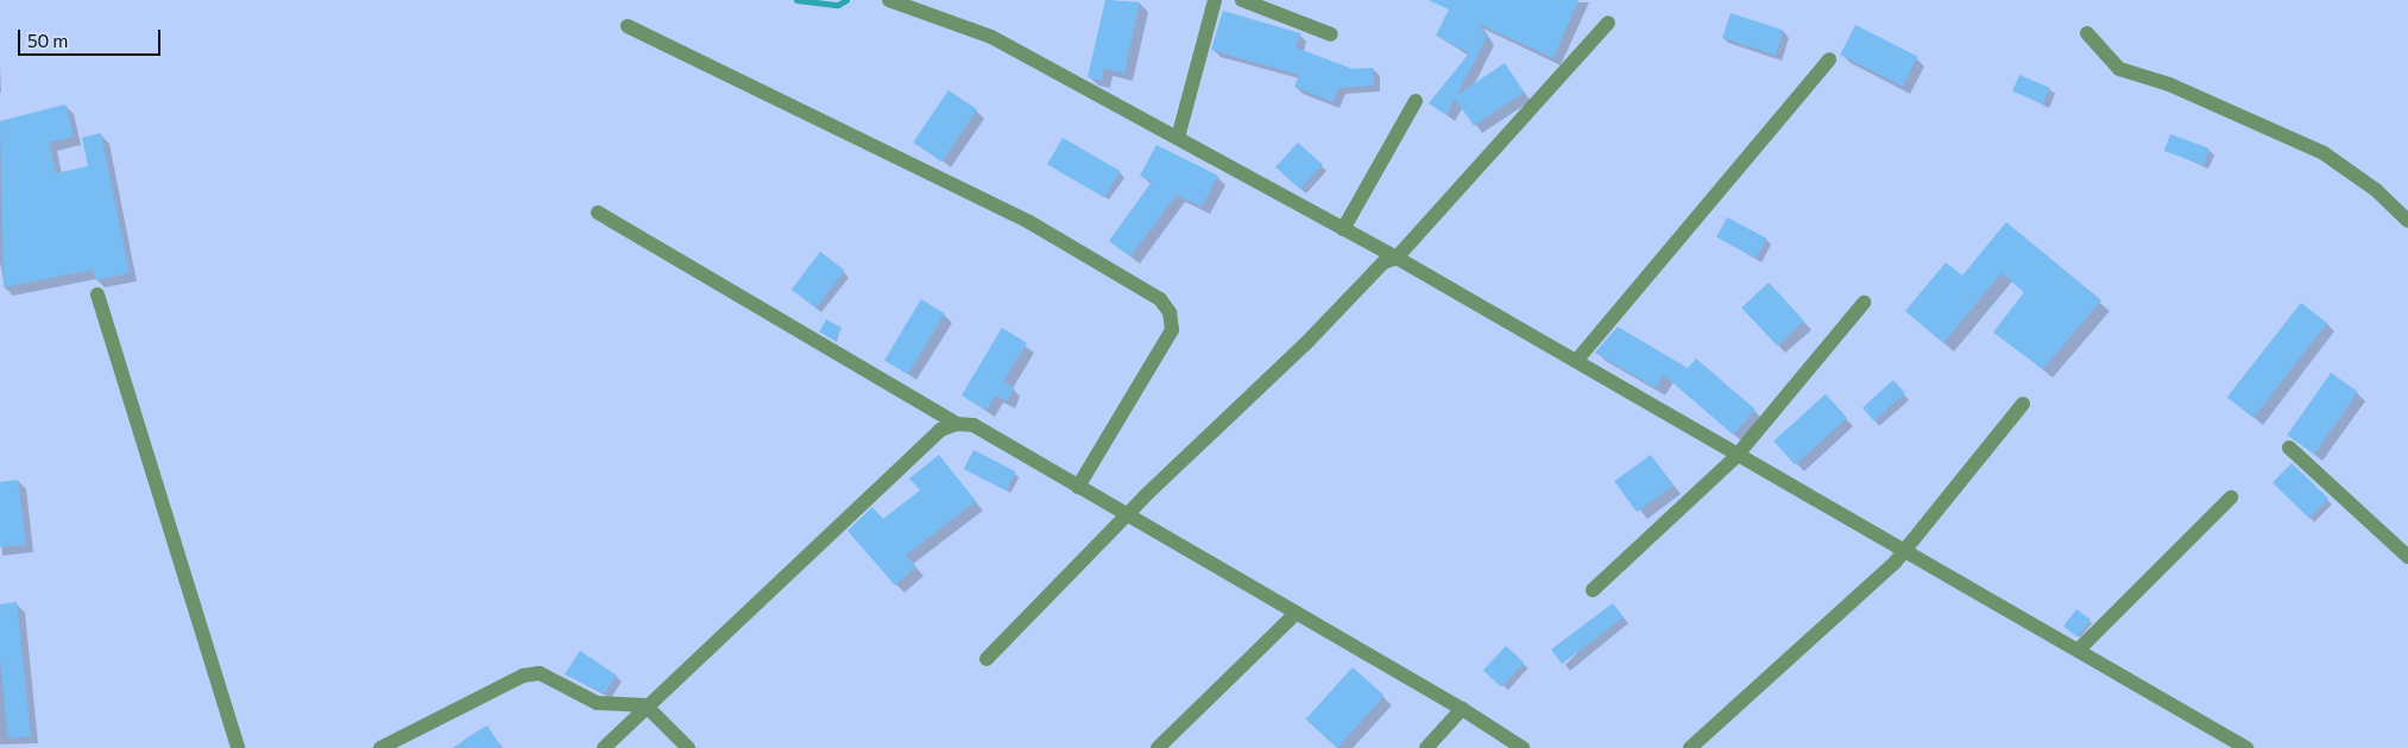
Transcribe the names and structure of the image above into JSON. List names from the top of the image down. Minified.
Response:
{"scale_bar":"50 m"}
